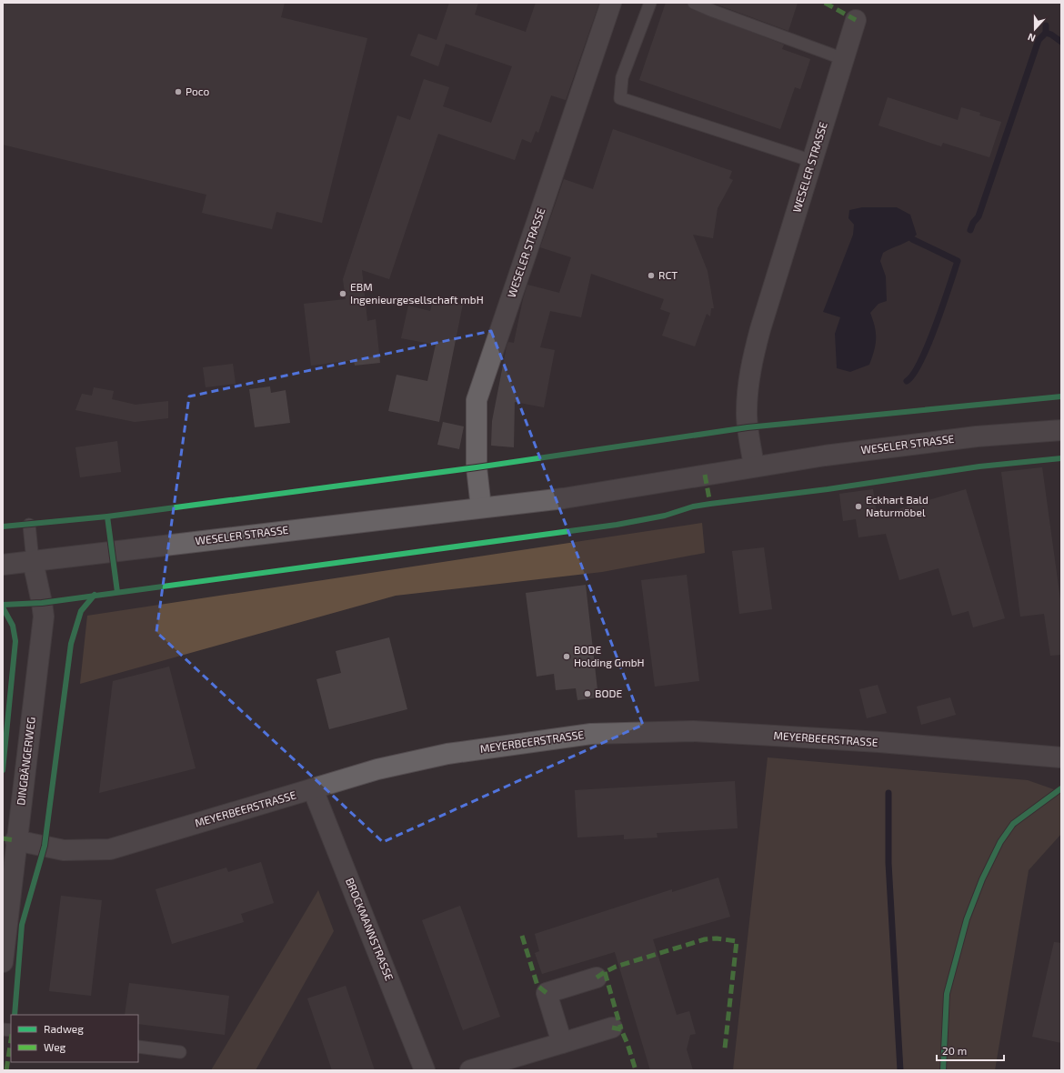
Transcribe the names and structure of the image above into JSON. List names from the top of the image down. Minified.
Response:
{"streets":{"street":["WESELER STRASSE","MEYERBEERSTRASSE","DINGBÄNGERWEG","BROCKMANNSTRASSE"]},"crossings":[["WESELER STRASSE","DINGBÄNGERWEG"],["MEYERBEERSTRASSE","DINGBÄNGERWEG"],["MEYERBEERSTRASSE","BROCKMANNSTRASSE"]],"places":["Poco","RCT","EBM Ingenieurgesellschaft mbH","Eckhart Bald Naturmöbel","BODE Holding GmbH","BODE"],"legend":["Radweg","Weg"],"scale_bar":"20 m","north":"bottom"}
